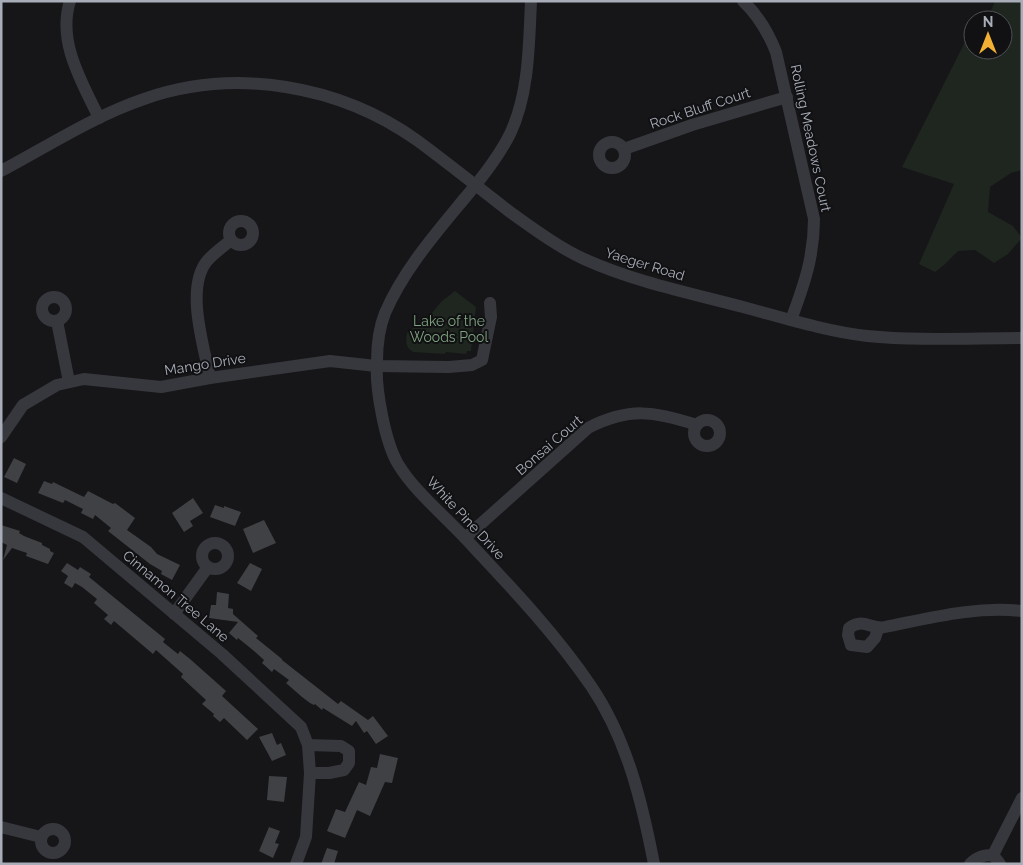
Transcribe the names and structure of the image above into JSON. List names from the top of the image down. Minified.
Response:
{"streets":{"street":["Rock Bluff Court","Rolling Meadows Court","Yaeger Road","Mango Drive","Bonsai Court","White Pine Drive","Cinnamon Tree Lane"]},"crossings":[["Rock Bluff Court","Rolling Meadows Court"],["Rolling Meadows Court","Yaeger Road"],["Yaeger Road","White Pine Drive"],["Mango Drive","White Pine Drive"],["Bonsai Court","White Pine Drive"]],"parks":["Lake of the Woods Pool"],"north":"top"}
